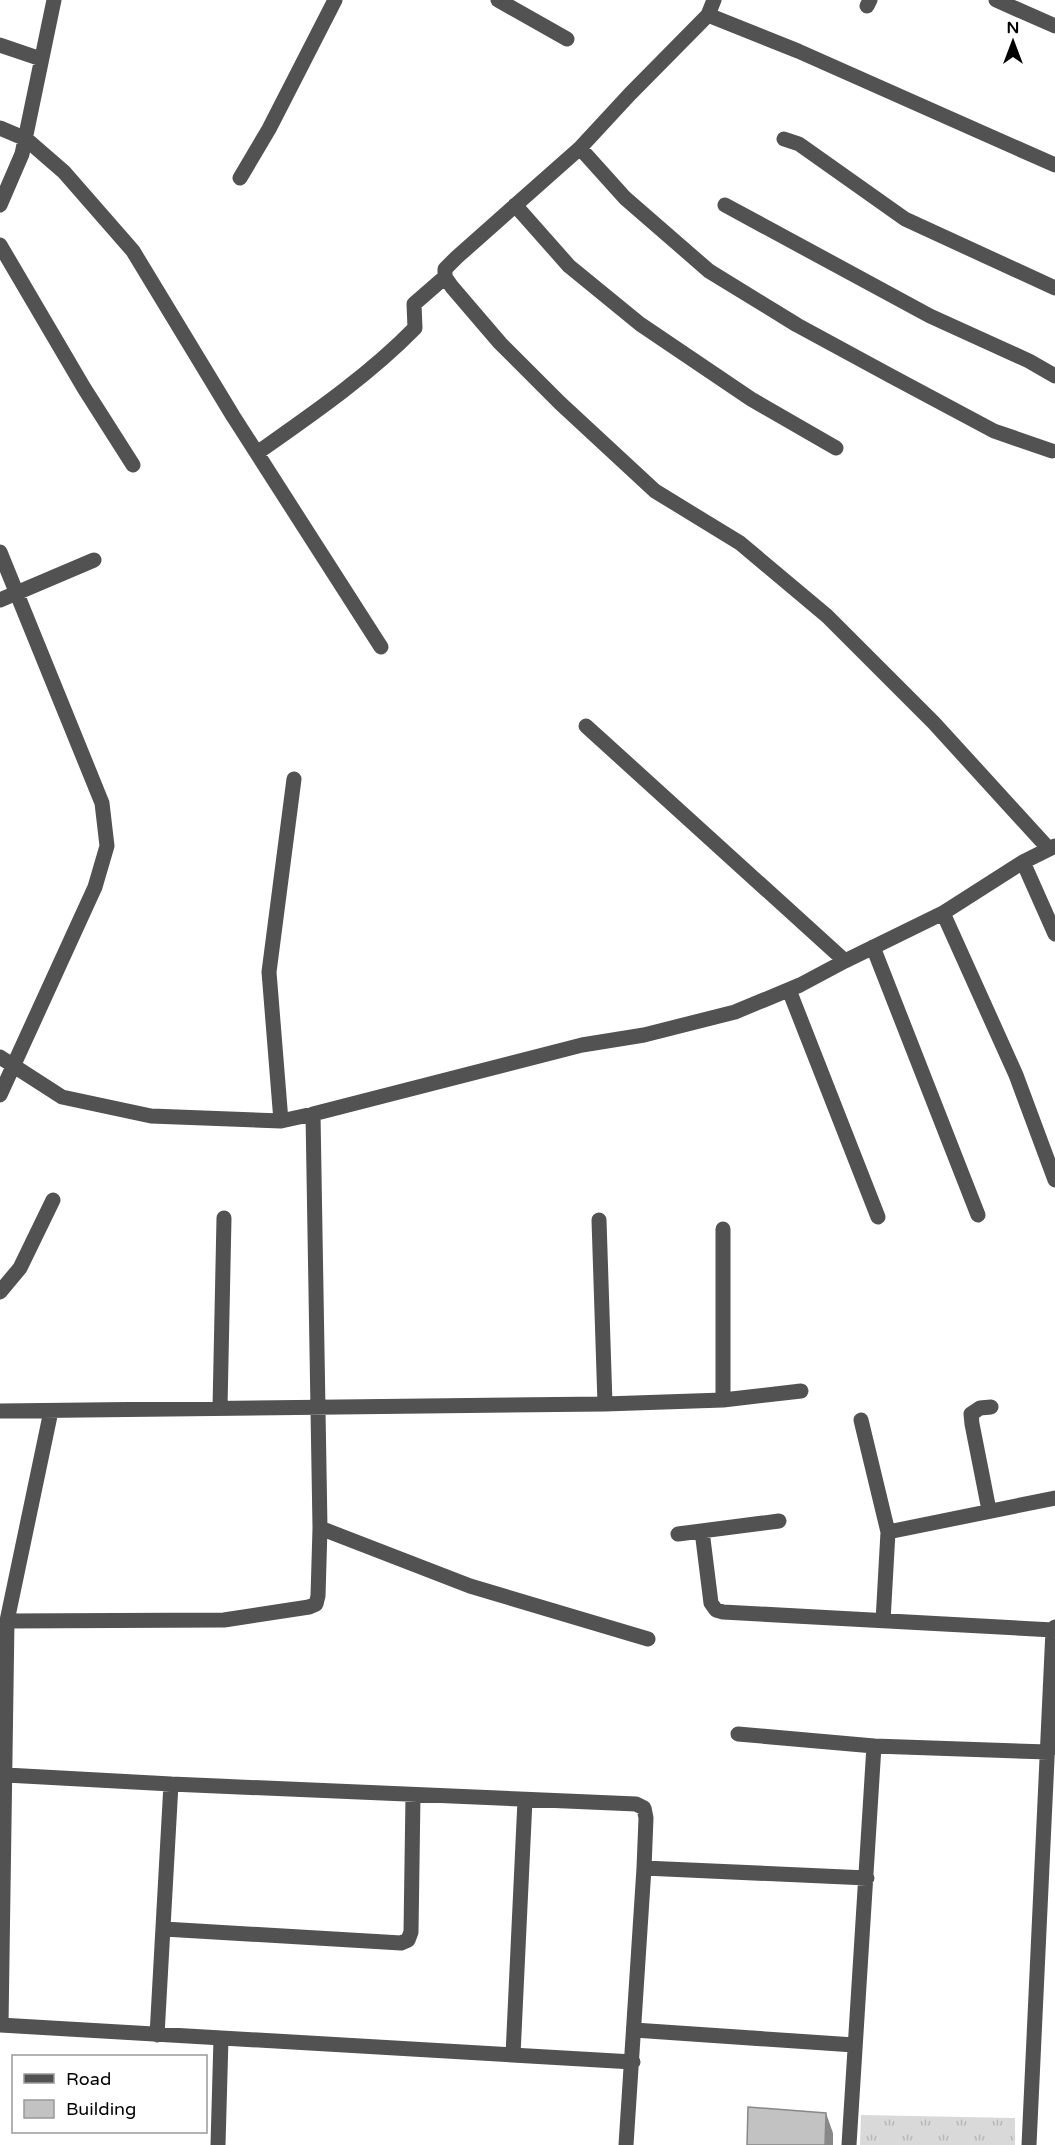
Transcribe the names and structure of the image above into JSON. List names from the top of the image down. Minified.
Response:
{"legend":["Road","Building"],"north":"top"}
